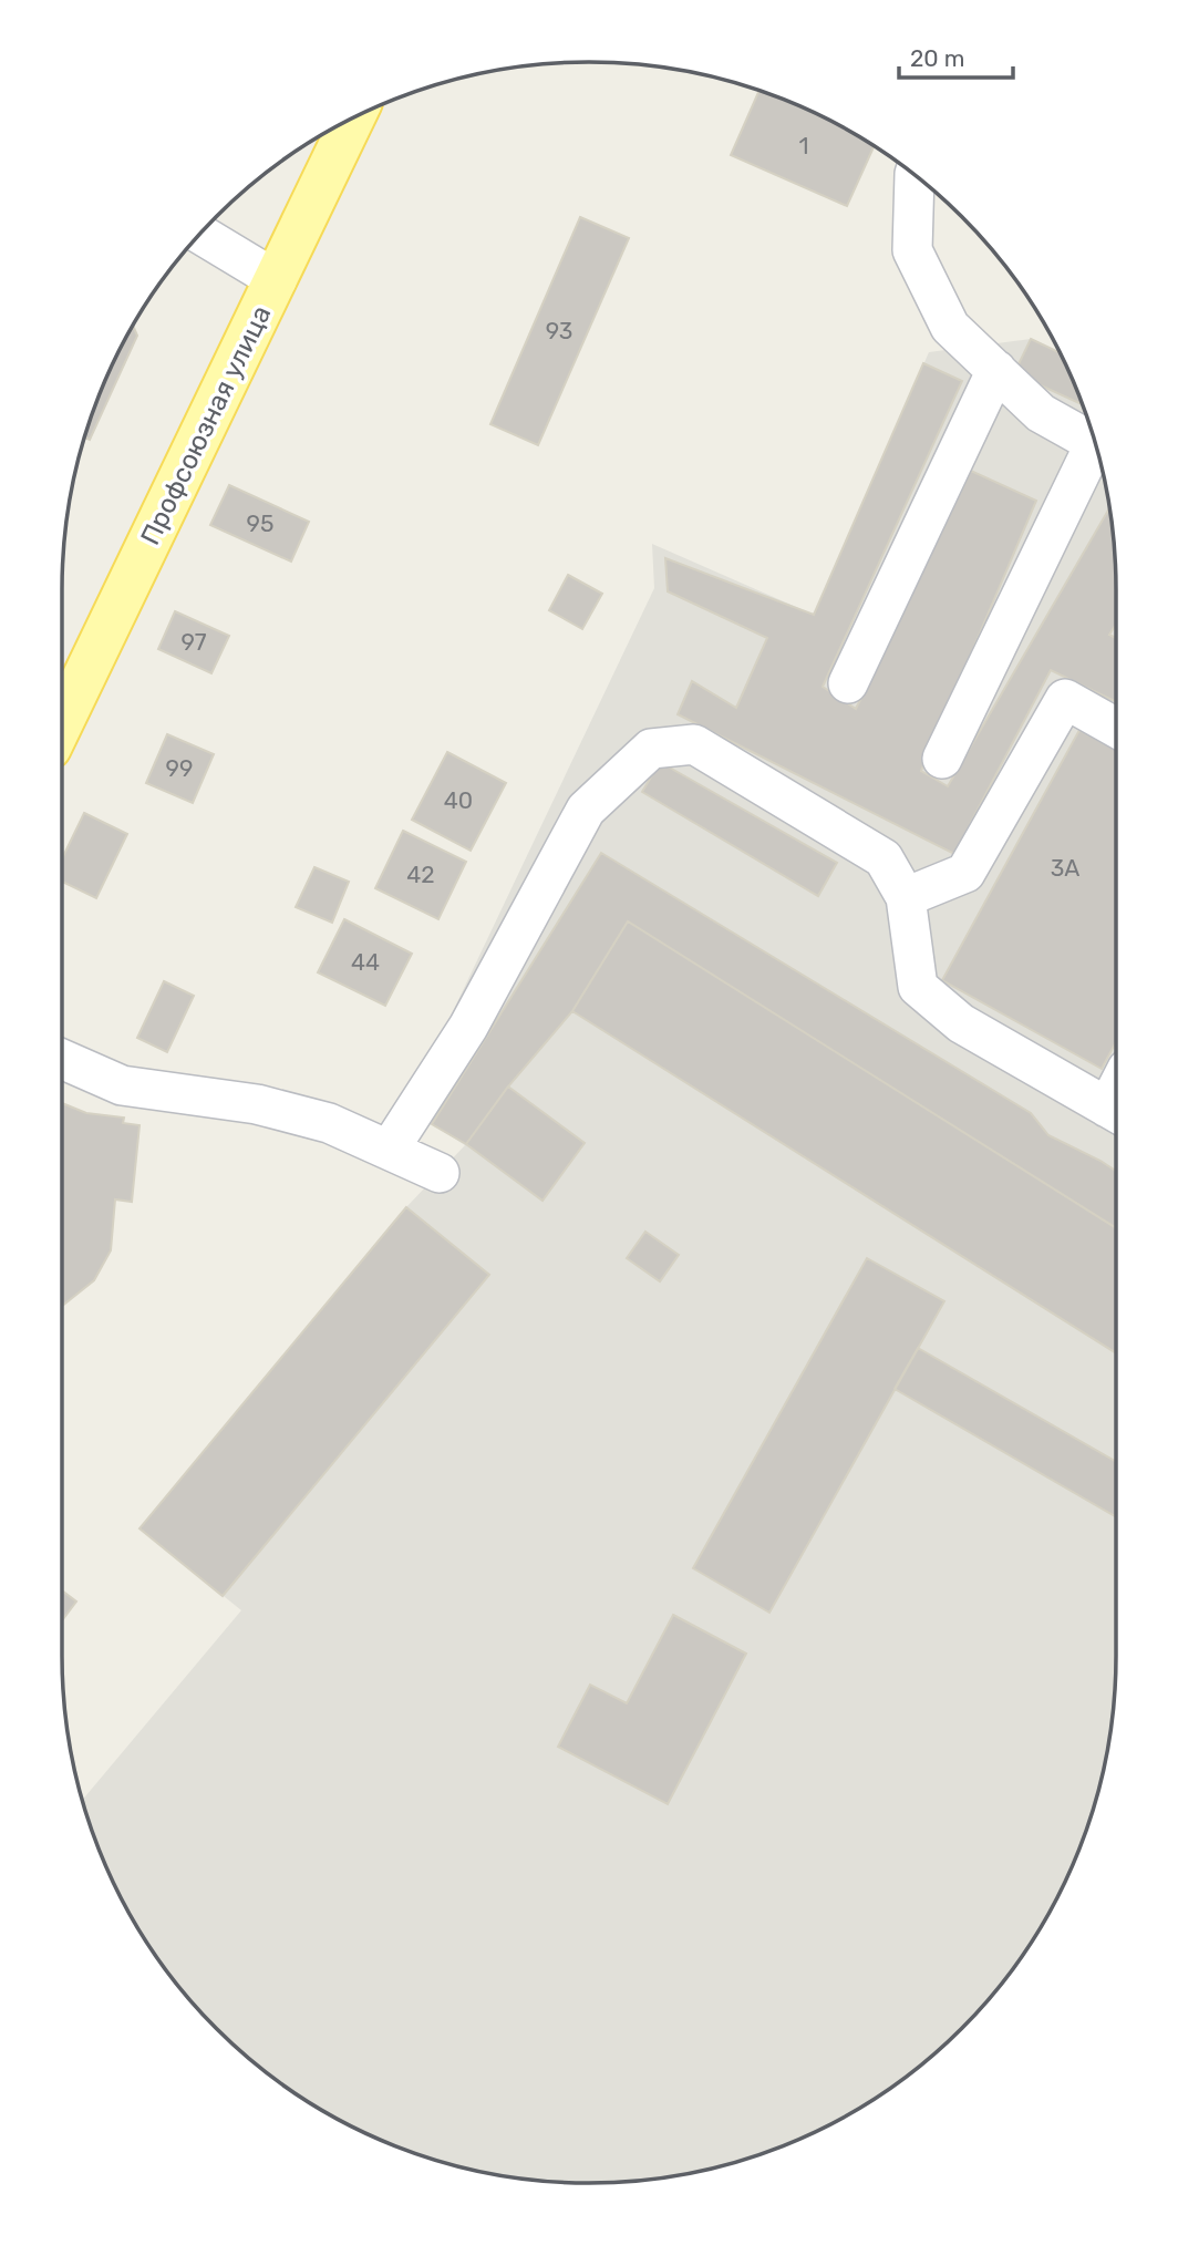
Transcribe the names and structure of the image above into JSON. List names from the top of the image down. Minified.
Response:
{"streets":{"main road":["Профсоюзная улица"]},"house_numbers":["1","93","95","97","99","40","3А","42","44"],"scale_bar":"20 m"}
